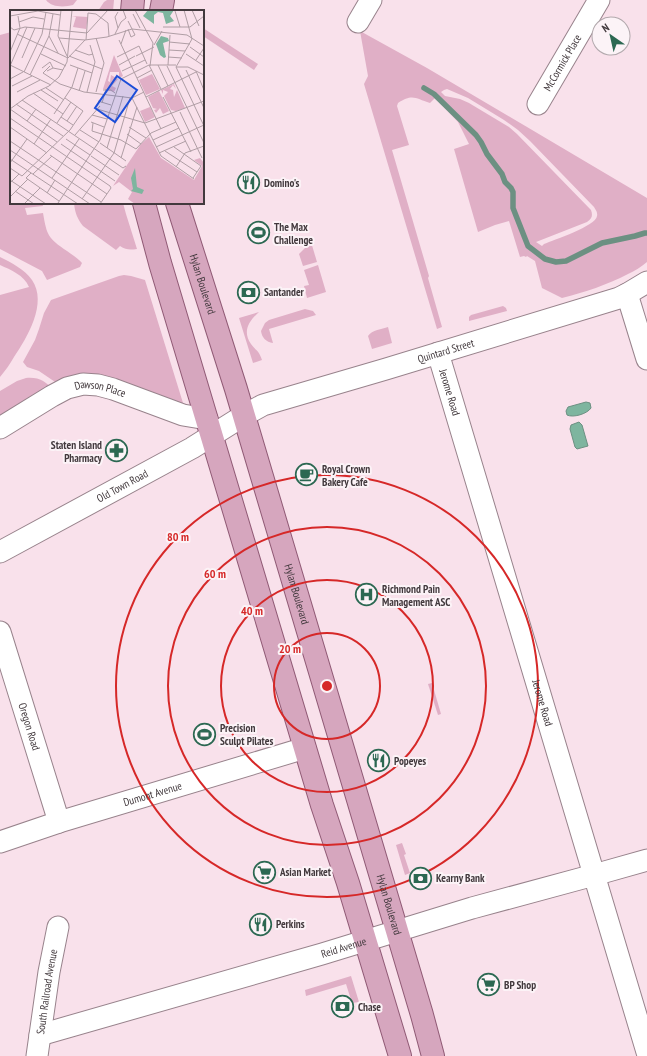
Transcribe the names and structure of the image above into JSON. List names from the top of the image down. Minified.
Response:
{"streets":{"main road":["Hylan Boulevard"],"street":["McCormick Place","Quintard Street","Dawson Place","Jerome Road","Old Town Road","Oregon Road","Dumont Avenue","Reid Avenue","South Railroad Avenue"]},"crossings":[["Hylan Boulevard","Quintard Street"],["Hylan Boulevard","Old Town Road"],["Hylan Boulevard","Reid Avenue"],["Quintard Street","Jerome Road"],["Quintard Street","Old Town Road"],["Dawson Place","Old Town Road"],["Jerome Road","Reid Avenue"],["Oregon Road","Dumont Avenue"],["Reid Avenue","South Railroad Avenue"]],"places":{"restaurant":["Domino's","Popeyes","Perkins"],"sports":["The Max Challenge","Precision Sculpt Pilates"],"bank":["Santander","Kearny Bank","Chase"],"pharmacy":["Staten Island Pharmacy"],"cafe":["Royal Crown Bakery Cafe"],"hospital":["Richmond Pain Management ASC"],"supermarket":["Asian Market","BP Shop"]},"north":"top left","rings":["80 m","60 m","40 m","20 m"]}
